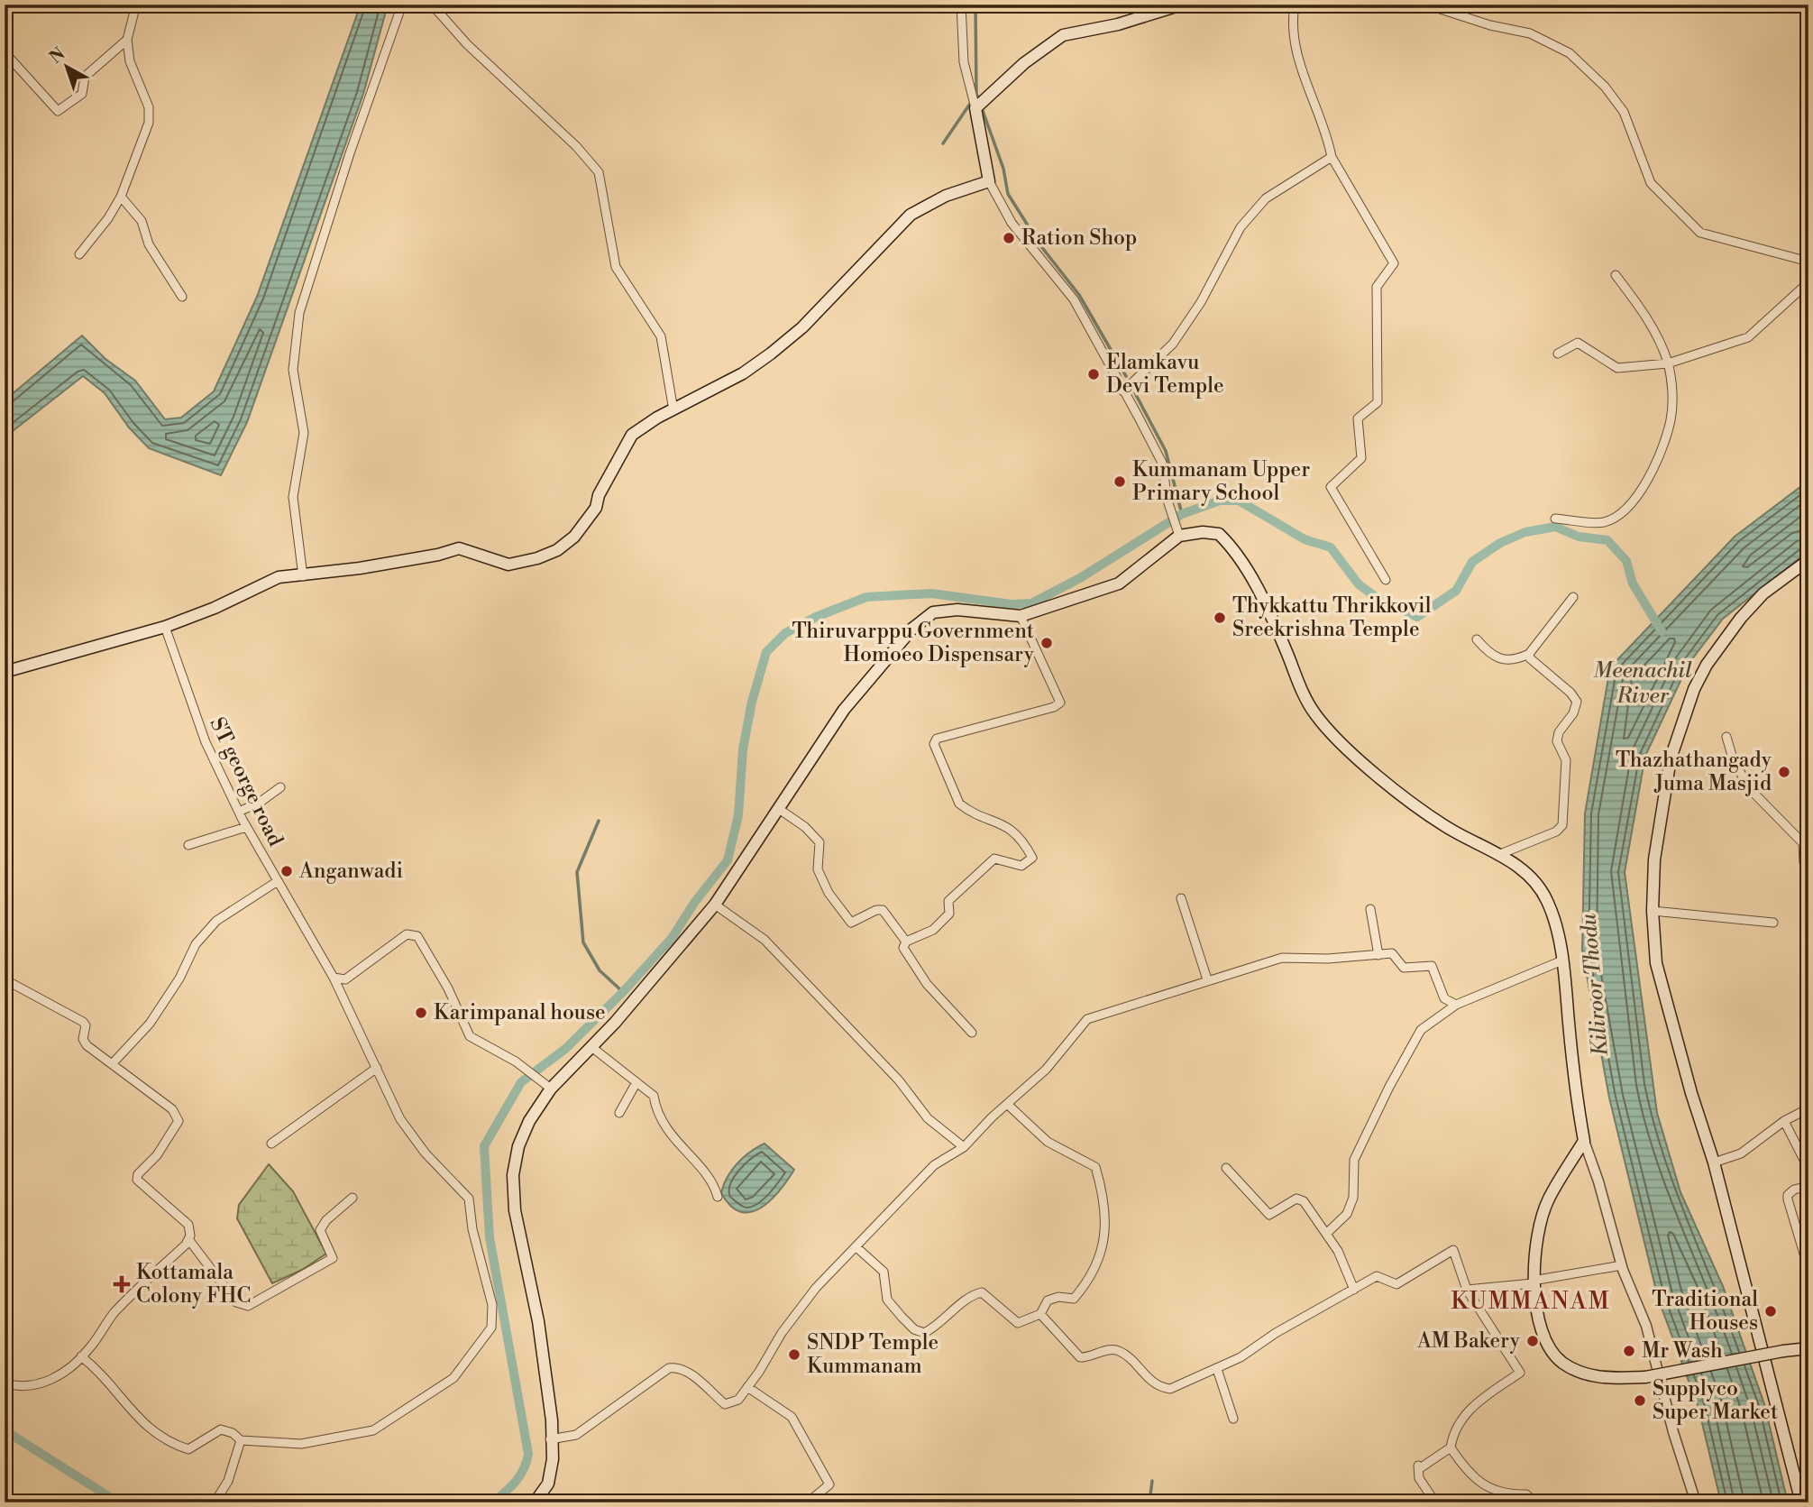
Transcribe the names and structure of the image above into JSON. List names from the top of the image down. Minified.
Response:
{"streets":{"street":["ST george road"]},"districts":["KUMMANAM"],"water":["Meenachil River","Kiliroor Thodu"],"places":{"other":["Ration Shop","Elamkavu Devi Temple","Kummanam Upper Primary School","Thykkattu Thrikkovil Sreekrishna Temple","Thiruvarppu Government Homoeo Dispensary","Thazhathangady Juma Masjid","Anganwadi","Karimpanal house","Traditional Houses","AM Bakery","Mr Wash","SNDP Temple Kummanam","Supplyco Super Market"],"health":["Kottamala Colony FHC"]},"north":"top left"}
